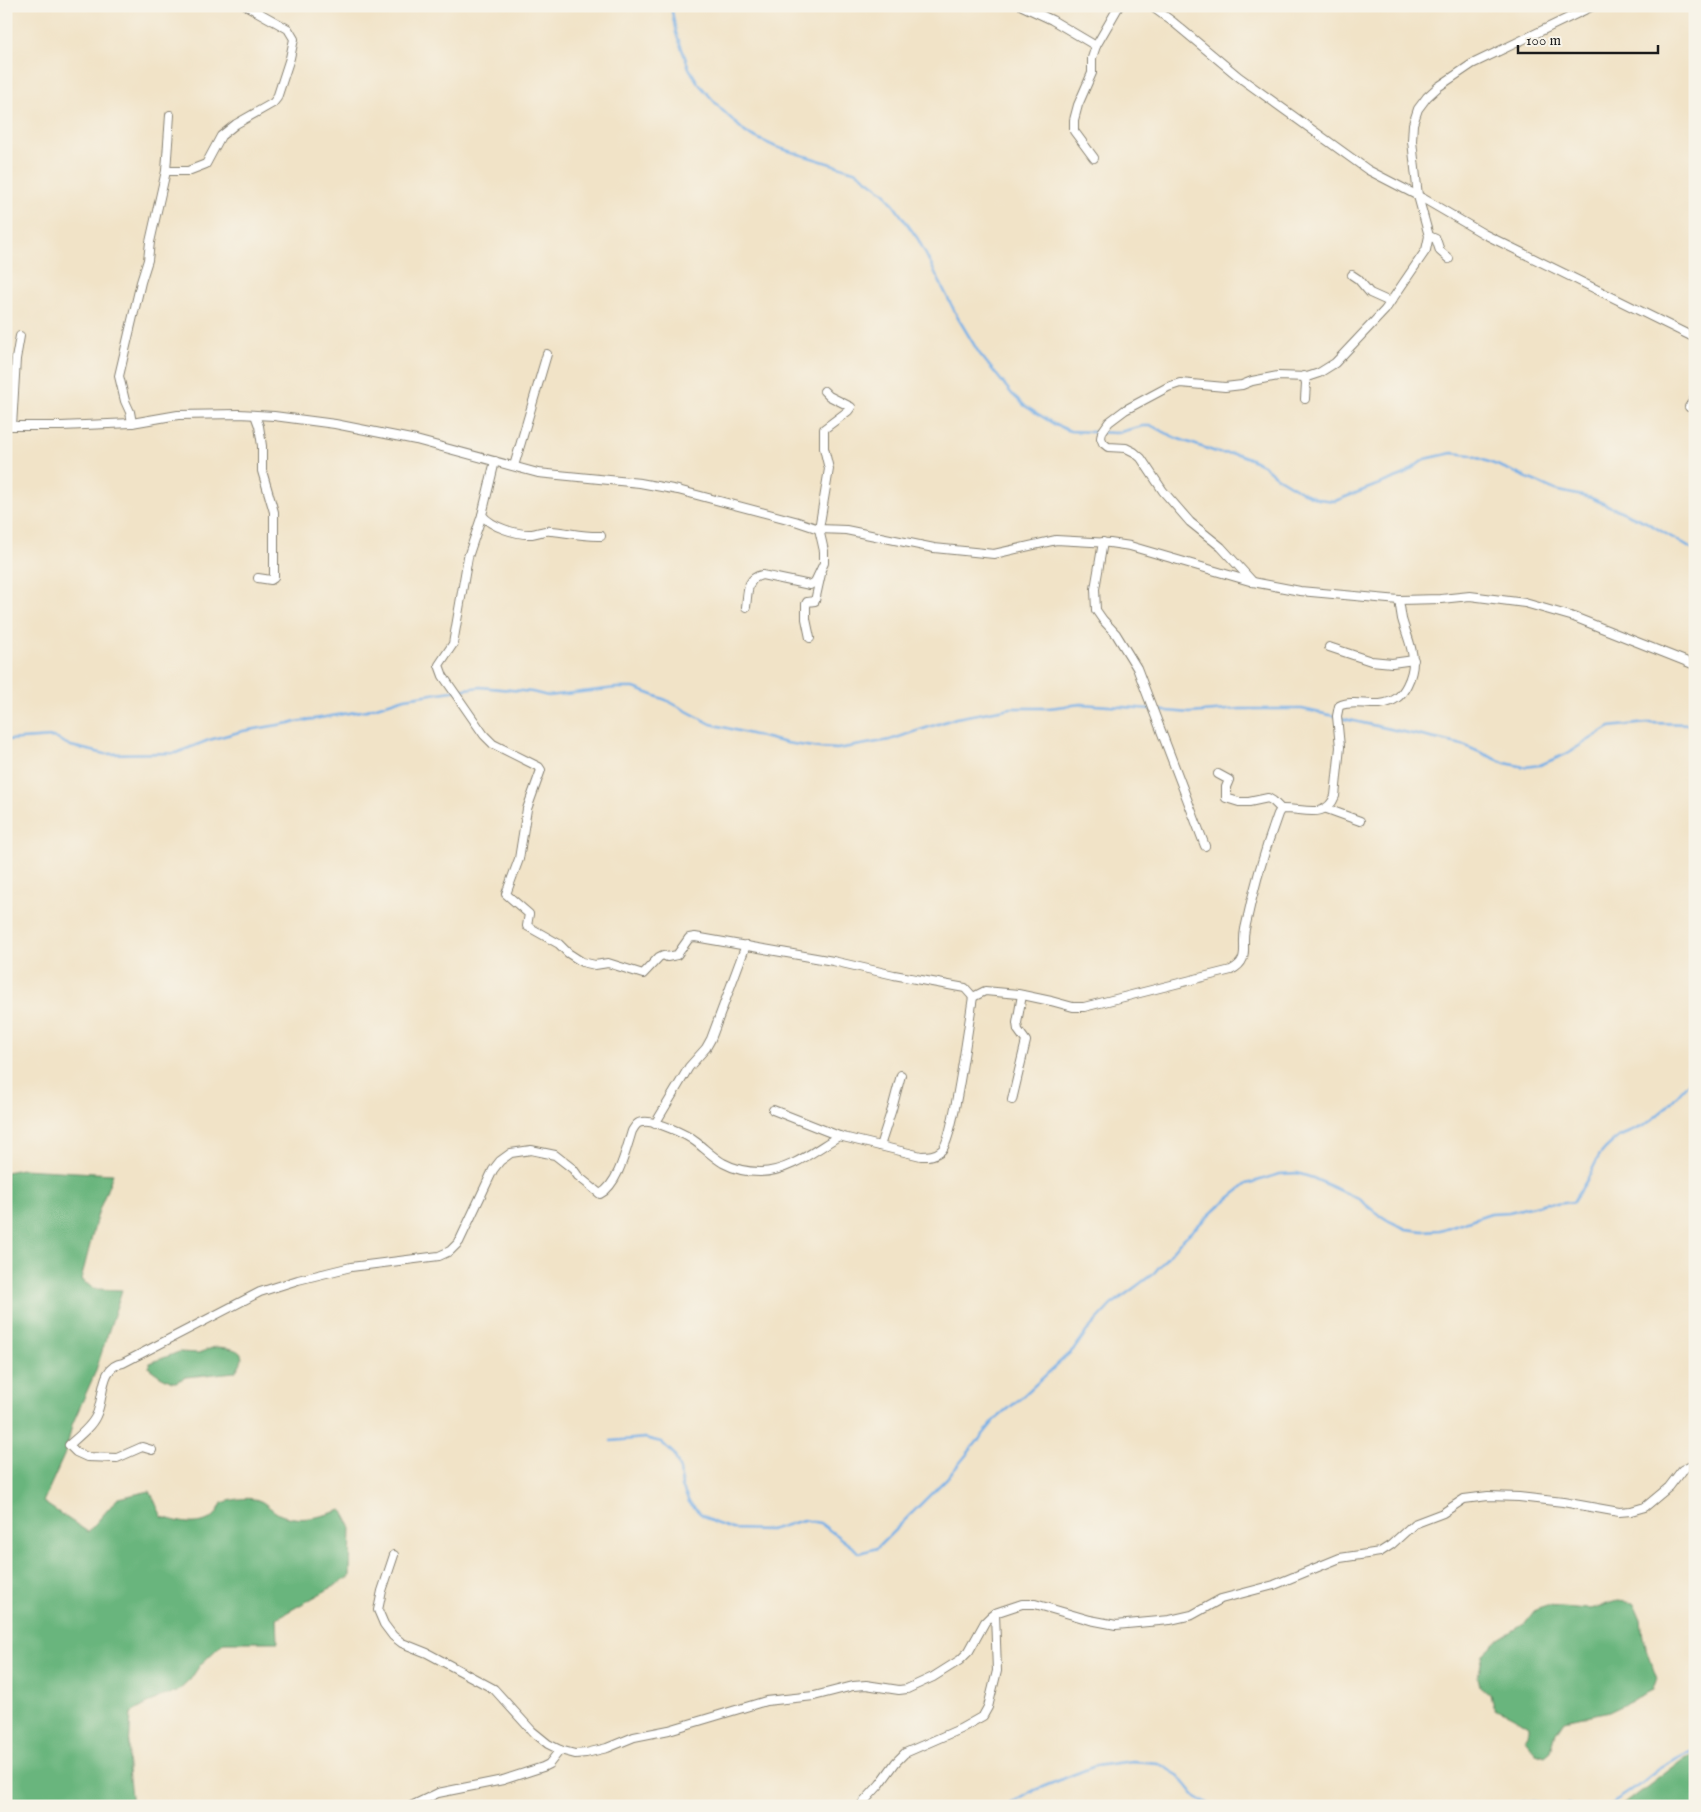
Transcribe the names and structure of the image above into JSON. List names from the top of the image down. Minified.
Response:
{"scale_bar":"100 m"}
